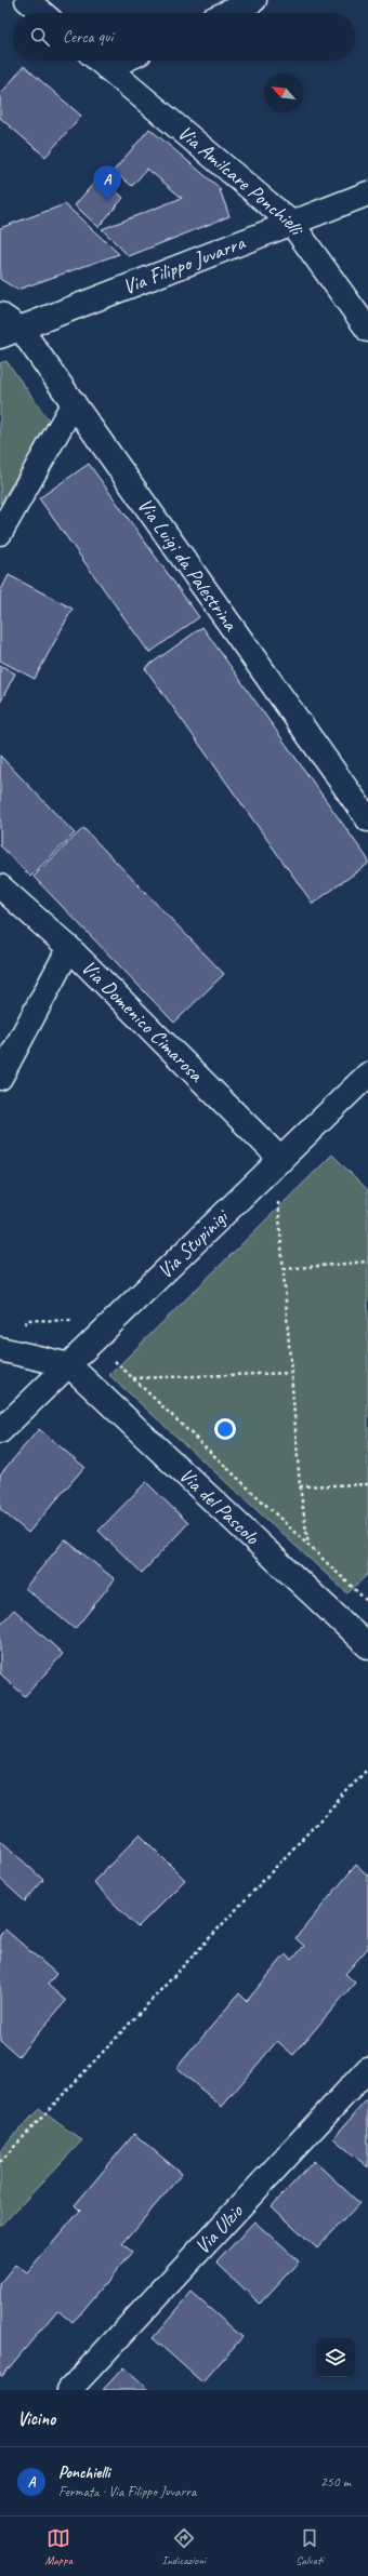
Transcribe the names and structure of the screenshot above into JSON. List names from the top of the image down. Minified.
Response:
{"streets":{"street":["Via Amilcare Ponchielli","Via Filippo Juvarra","Via Luigi da Palestrina","Via Domenico Cimarosa","Via Stupinigi","Via del Pascolo","Via Ulzio"]},"crossings":[["Via Amilcare Ponchielli","Via Filippo Juvarra"],["Via Filippo Juvarra","Via Luigi da Palestrina"],["Via Domenico Cimarosa","Via Stupinigi"],["Via Stupinigi","Via del Pascolo"]],"north":"top left","page":{"search":"Cerca qui","pins":"A","heading":"Vicino","list":[{"mark":"A","name":"Ponchielli","note":"Fermata · Via Filippo Juvarra","value":"250 m"}],"nav":["Mappa","Indicazioni","Salvati"]}}
